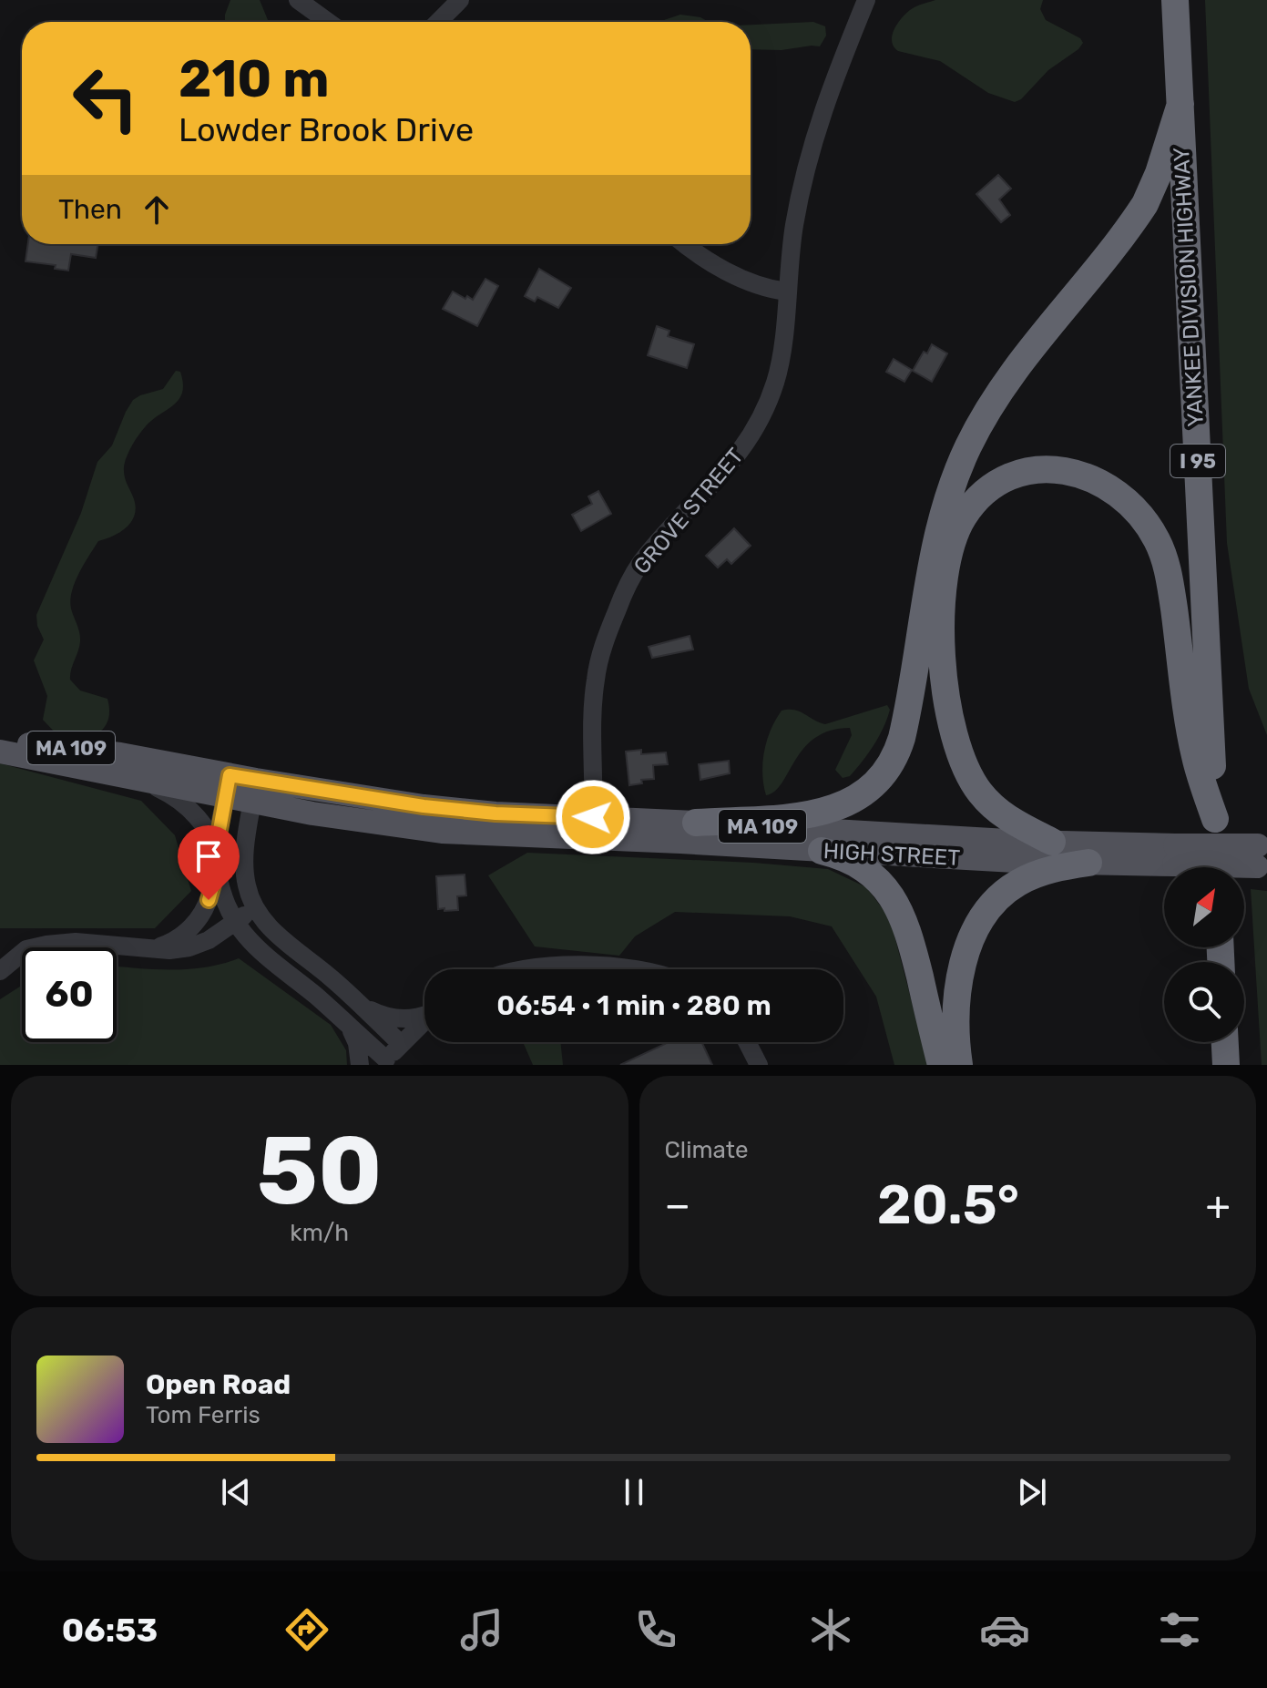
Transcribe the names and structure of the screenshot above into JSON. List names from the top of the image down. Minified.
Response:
{"streets":{"highway":["YANKEE DIVISION HIGHWAY","I 95"],"main road":["MA 109","HIGH STREET"],"street":["GROVE STREET"]},"crossings":[["GROVE STREET","HIGH STREET"]],"north":"top right","page":{"turn":["210 m","Lowder Brook Drive"],"then":"Then","limit":"60","trip":"06:54 · 1 min · 280 m","tile":[["50","km/h"],"Climate"],"heat":["−","20.5°","+"],"song":["Open Road","Tom Ferris"],"tabs":"06:53"}}
